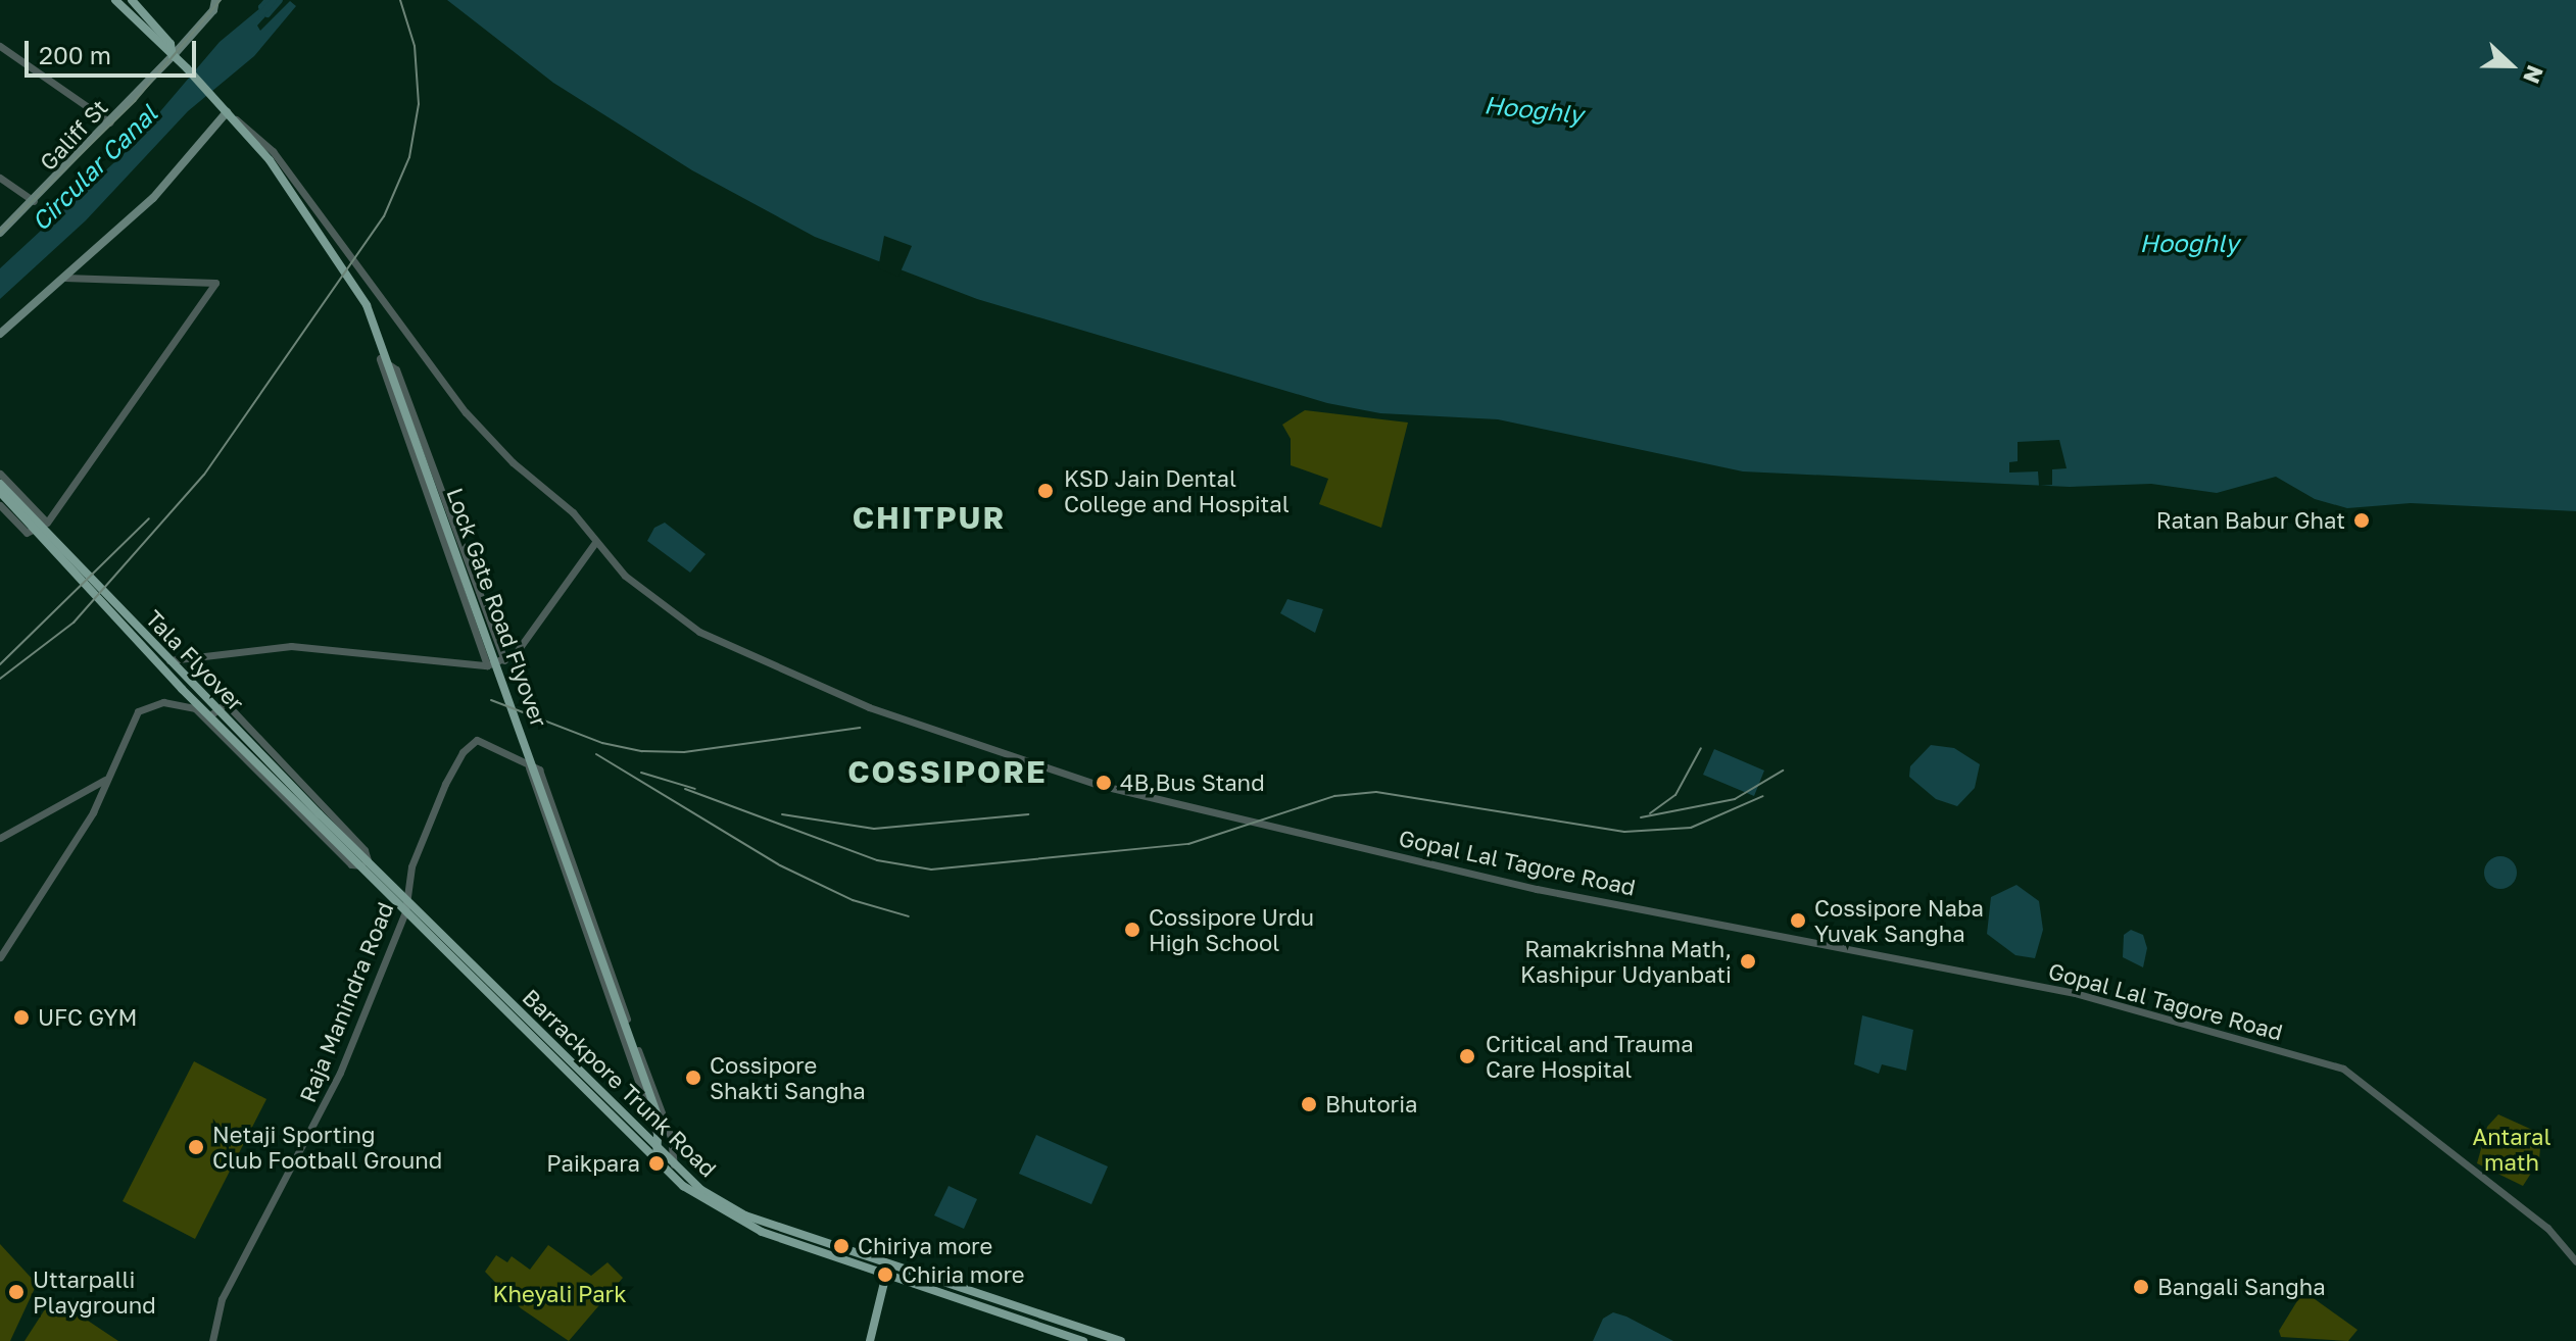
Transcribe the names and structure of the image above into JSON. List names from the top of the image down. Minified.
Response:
{"streets":{"main road":["Galiff St","Lock Gate Road Flyover","Tala Flyover","Barrackpore Trunk Road"],"street":["Gopal Lal Tagore Road","Raja Manindra Road"]},"crossings":[["Galiff St","Lock Gate Road Flyover"],["Lock Gate Road Flyover","Gopal Lal Tagore Road"],["Lock Gate Road Flyover","Barrackpore Trunk Road"],["Tala Flyover","Barrackpore Trunk Road"],["Raja Manindra Road","Barrackpore Trunk Road"]],"districts":["CHITPUR","COSSIPORE"],"water":["Hooghly","Circular Canal"],"parks":["Antaral math","Kheyali Park"],"places":["KSD Jain Dental College and Hospital","Ratan Babur Ghat","4B,Bus Stand","Cossipore Naba Yuvak Sangha","Cossipore Urdu High School","Ramakrishna Math, Kashipur Udyanbati","UFC GYM","Critical and Trauma Care Hospital","Cossipore Shakti Sangha","Bhutoria","Netaji Sporting Club Football Ground","Paikpara","Chiriya more","Chiria more","Bangali Sangha","Uttarpalli Playground"],"scale_bar":"200 m","north":"right"}
